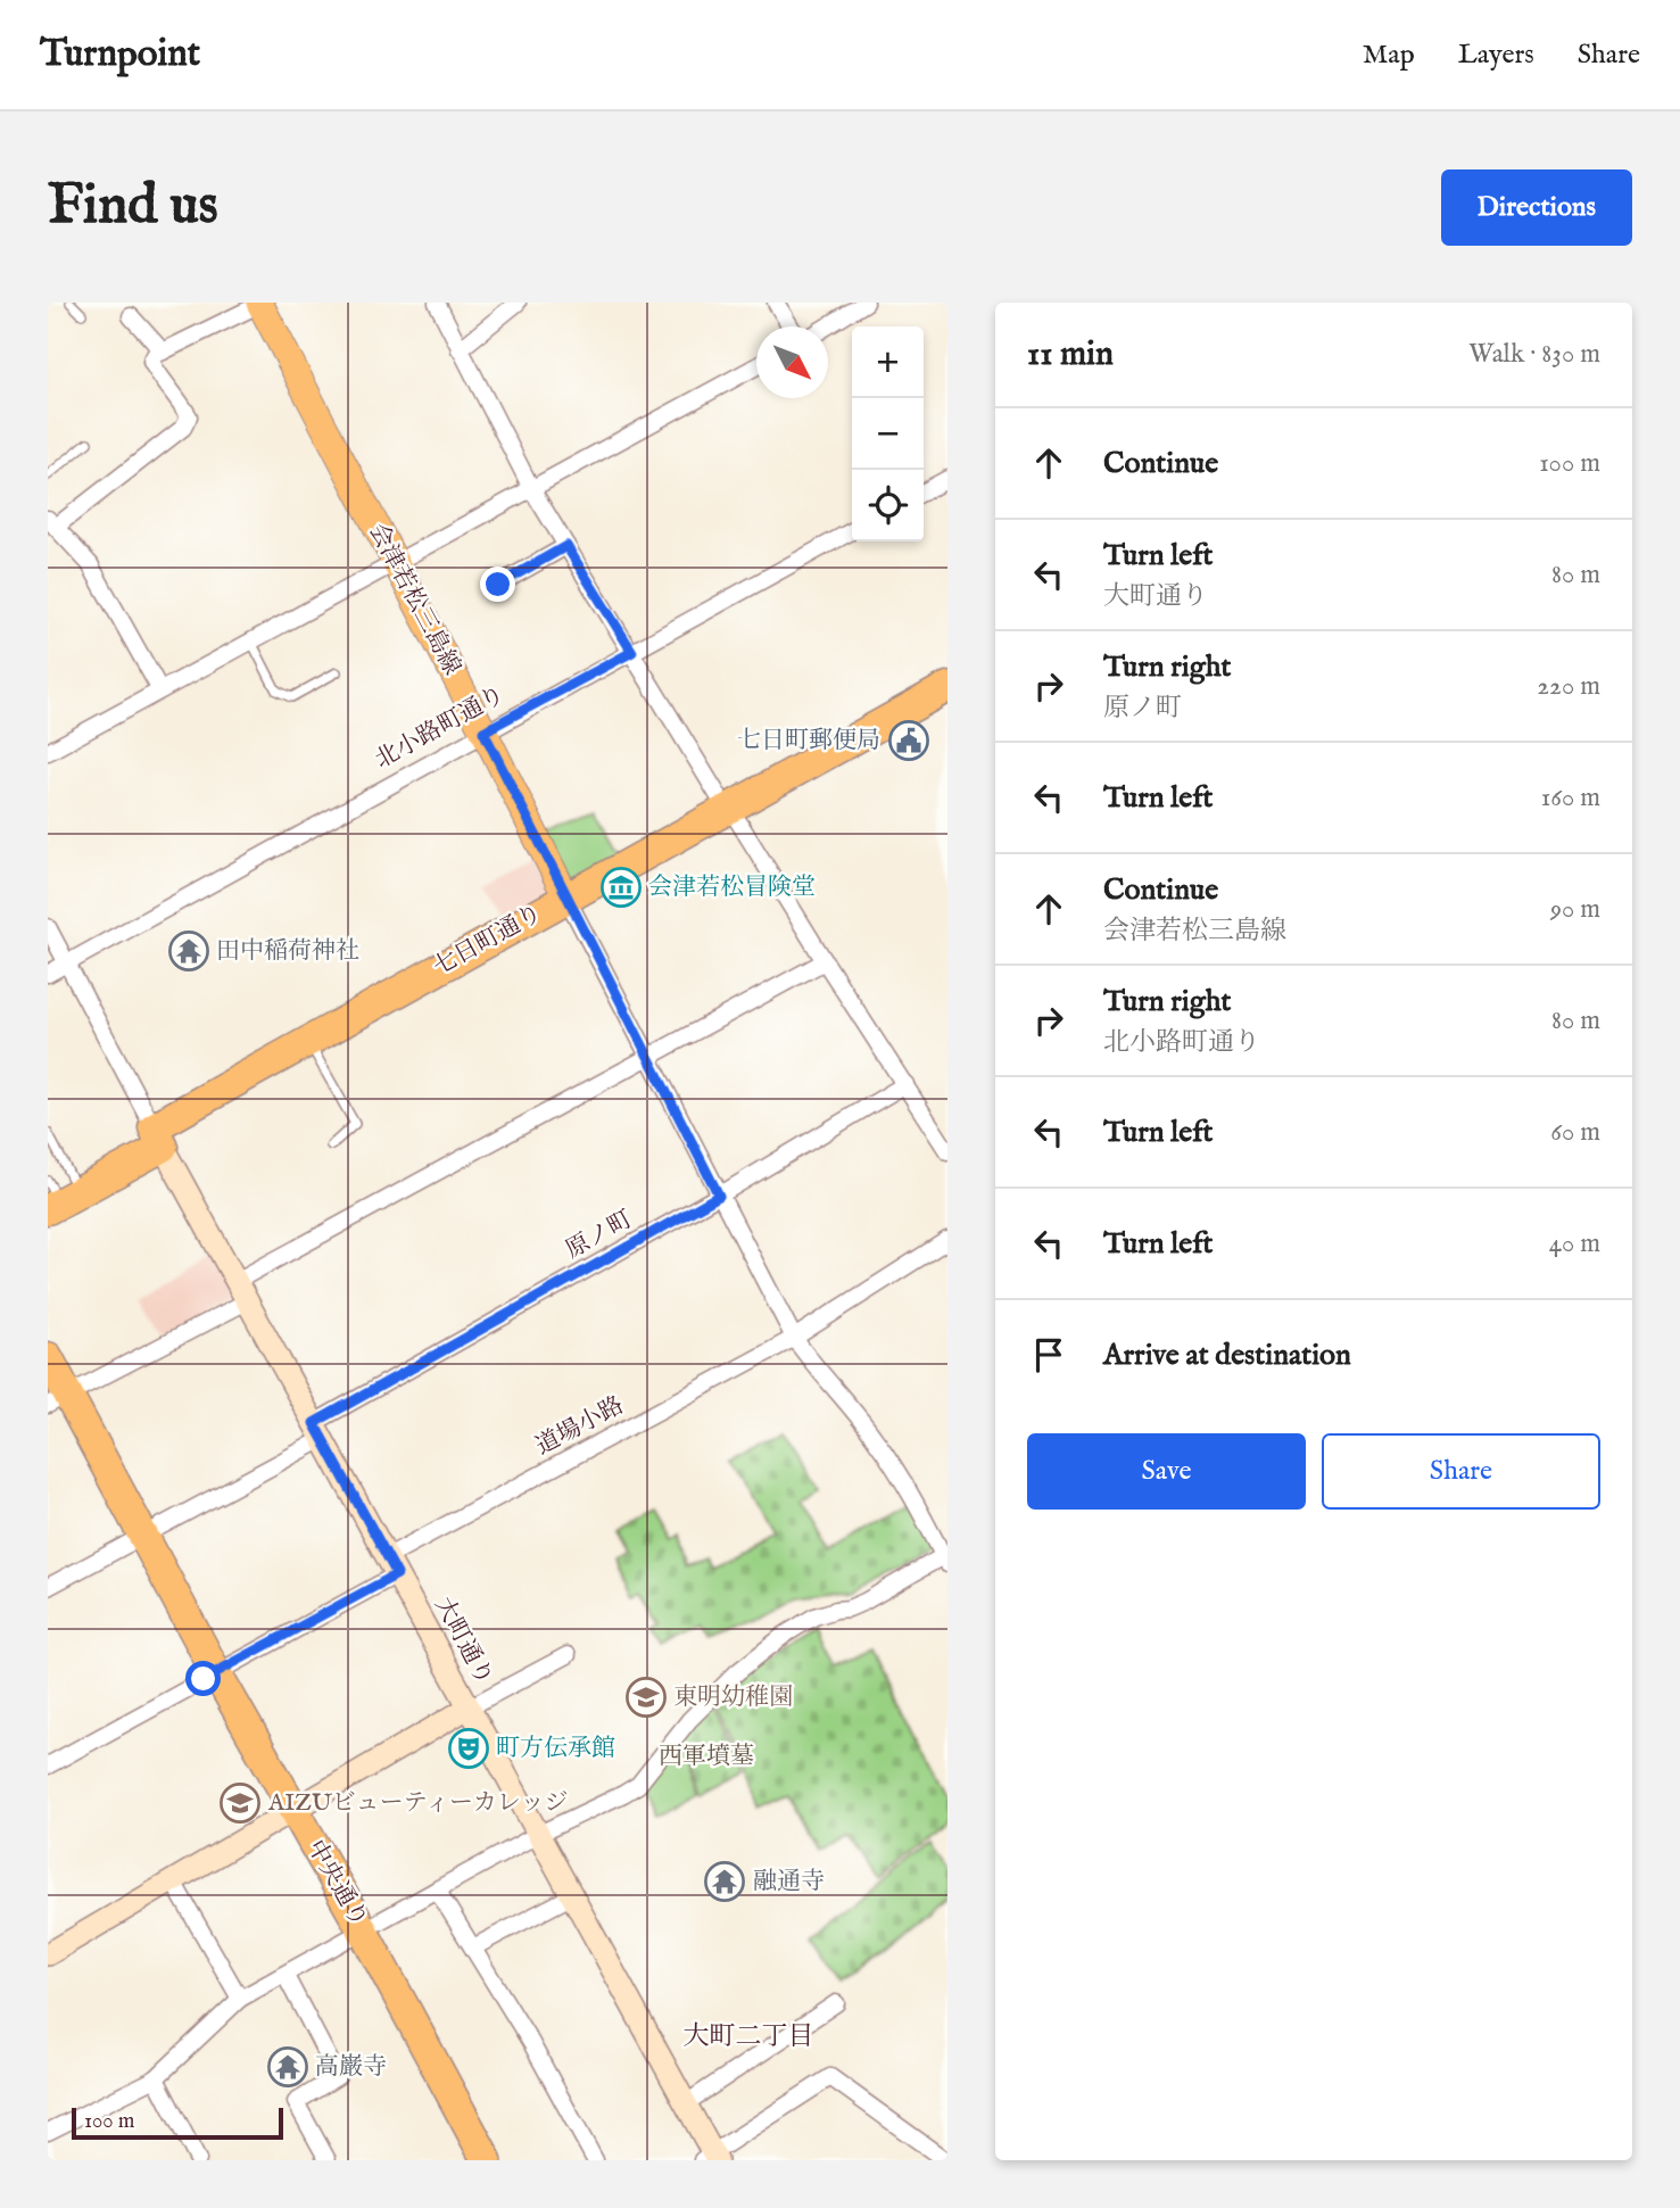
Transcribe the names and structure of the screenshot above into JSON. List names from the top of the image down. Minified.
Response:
{"streets":{"highway":["七日町通り","中央通り"],"main road":["会津若松三島線"],"street":["北小路町通り","原ノ町","道場小路","大町通り"]},"crossings":[["会津若松三島線","北小路町通り"],["会津若松三島線","七日町通り"],["七日町通り","大町通り"],["原ノ町","大町通り"],["原ノ町","中央通り"],["道場小路","大町通り"],["道場小路","中央通り"]],"districts":["大町二丁目"],"parks":["西軍墳墓"],"places":{"public building":["七日町郵便局"],"museum":["会津若松冒険堂"],"temple":["田中稲荷神社","融通寺","高巌寺"],"school or university":["東明幼稚園","AIZUビューティーカレッジ"],"theatre":["町方伝承館"]},"scale_bar":"100 m","north":"bottom right","page":{"header":"Turnpoint","nav":["Map","Layers","Share"],"buttons":["Directions",["Save","Share"]],"title":"Find us","heading":["11 min","Walk · 830 m"],"map_buttons":["+","−"],"list":[["Continue","100 m"],["Turn left","大町通り","80 m"],["Turn right","原ノ町","220 m"],["Turn left","160 m"],["Continue","会津若松三島線","90 m"],["Turn right","北小路町通り","80 m"],["Turn left","60 m"],["Turn left","40 m"],"Arrive at destination"],"scale":"100 m"}}
